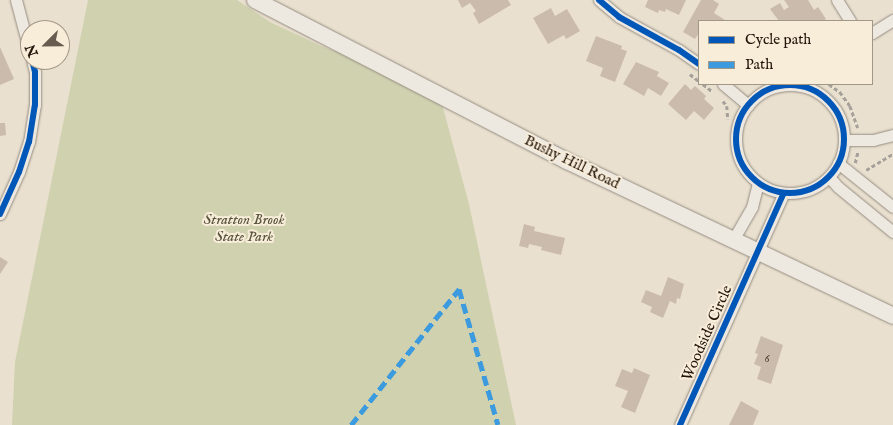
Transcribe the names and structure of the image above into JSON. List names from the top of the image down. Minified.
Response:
{"streets":{"main road":["Bushy Hill Road"],"street":["Woodside Circle"]},"crossings":[["Bushy Hill Road","Woodside Circle"]],"parks":["Stratton Brook State Park"],"house_numbers":["6"],"legend":["Cycle path","Path"],"north":"bottom left"}
